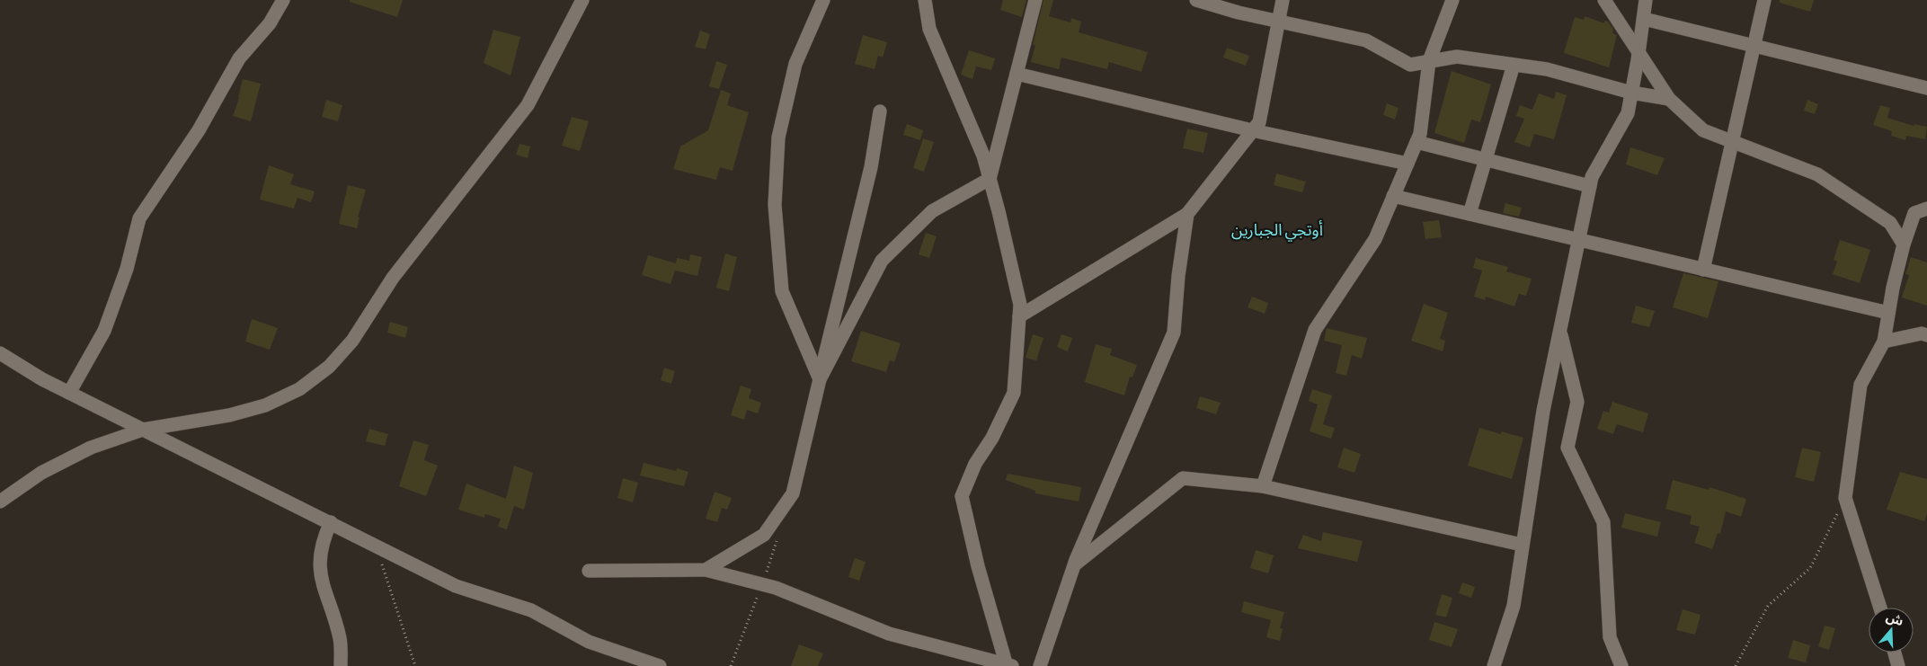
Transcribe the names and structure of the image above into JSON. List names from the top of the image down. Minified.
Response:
{"districts":["أوتجي الجبارين"],"north":"top"}
